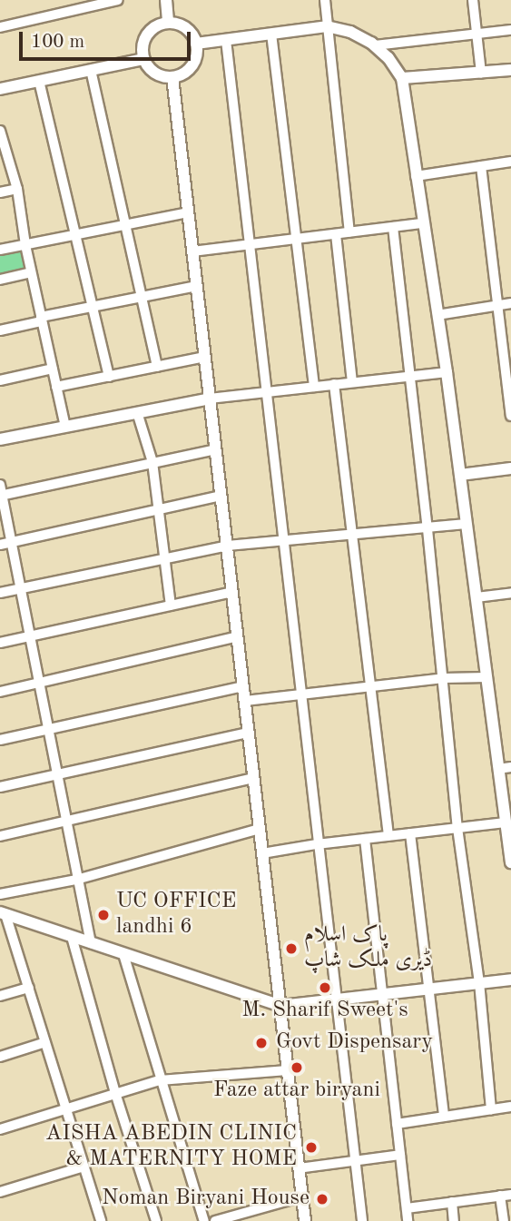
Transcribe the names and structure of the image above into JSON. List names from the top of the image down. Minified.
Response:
{"places":["UC OFFICE landhi 6","پاک اسلام ڈیری ملک شاپ","M. Sharif Sweet's","Govt Dispensary","Faze attar biryani","AISHA ABEDIN CLINIC & MATERNITY HOME","Noman Biryani House"],"scale_bar":"100 m"}
